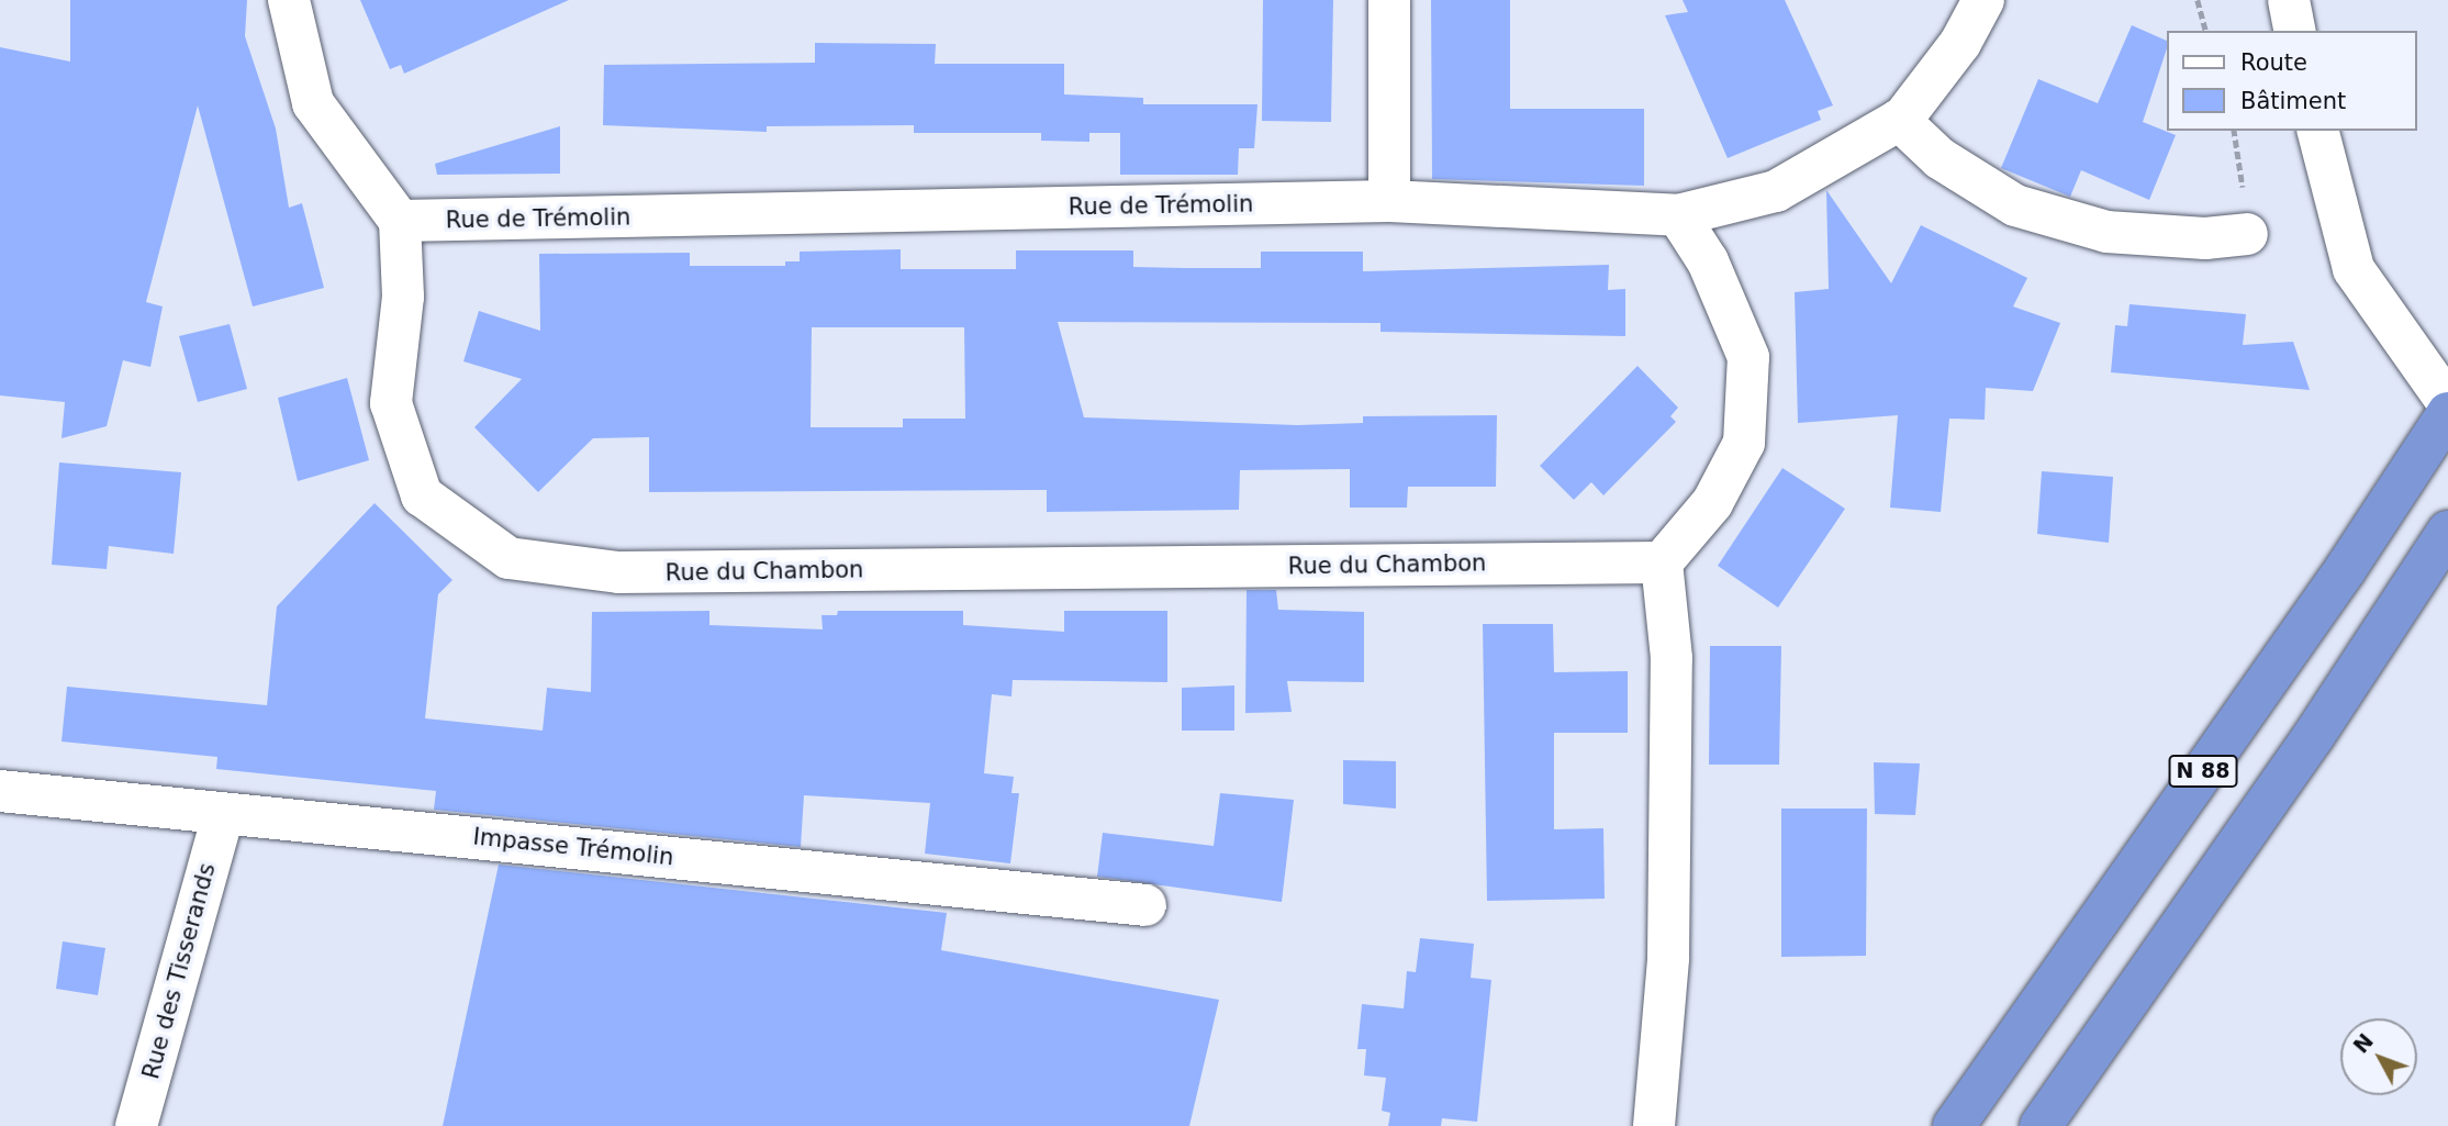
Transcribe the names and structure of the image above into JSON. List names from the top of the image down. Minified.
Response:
{"streets":{"highway":["N 88"],"street":["Rue de Trémolin","Rue du Chambon","Impasse Trémolin","Rue des Tisserands"]},"crossings":[["Rue de Trémolin","Rue du Chambon"],["Impasse Trémolin","Rue des Tisserands"]],"legend":["Route","Bâtiment"],"north":"top left"}
